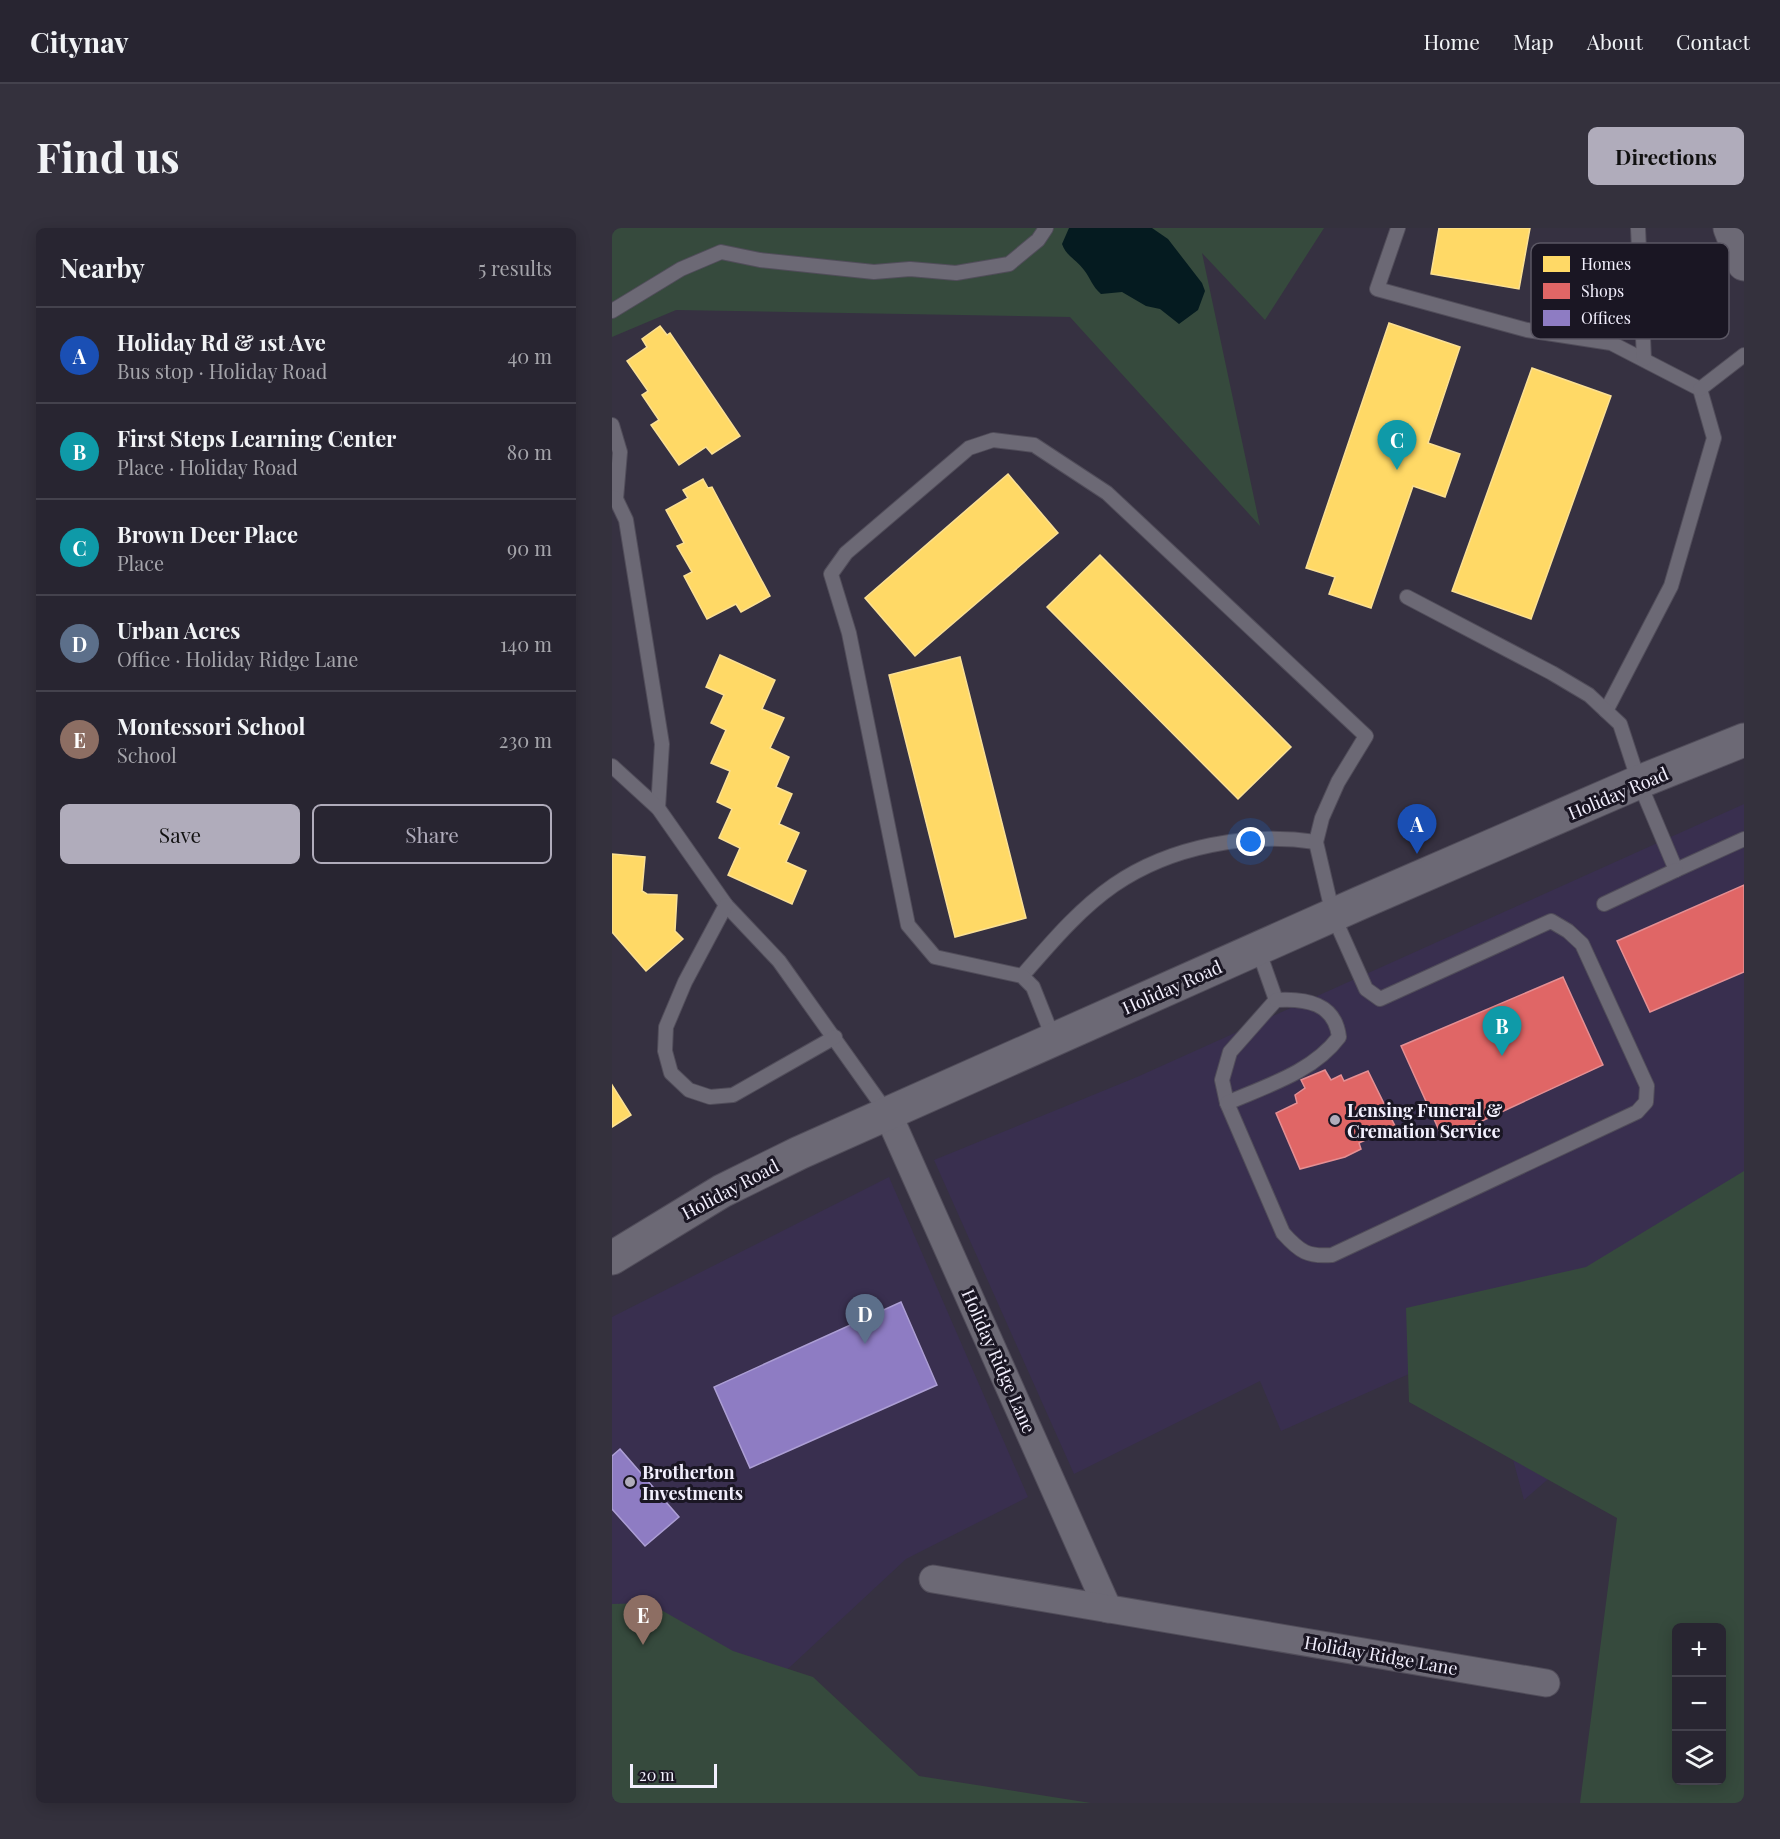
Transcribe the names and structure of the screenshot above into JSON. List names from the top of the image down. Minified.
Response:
{"streets":{"street":["Holiday Road","Holiday Ridge Lane"]},"crossings":[["Holiday Road","Holiday Ridge Lane"]],"places":["Lensing Funeral & Cremation Service","Brotherton Investments"],"legend":["Homes","Shops","Offices"],"scale_bar":"20 m","page":{"header":"Citynav","nav":["Home","Map","About","Contact"],"buttons":["Directions",["Save","Share"]],"title":"Find us","heading":["Nearby","5 results"],"list":[{"mark":"A","name":"Holiday Rd & 1st Ave","note":"Bus stop · Holiday Road","value":"40 m"},{"mark":"B","name":"First Steps Learning Center","note":"Place · Holiday Road","value":"80 m"},{"mark":"C","name":"Brown Deer Place","note":"Place","value":"90 m"},{"mark":"D","name":"Urban Acres","note":"Office · Holiday Ridge Lane","value":"140 m"},{"mark":"E","name":"Montessori School","note":"School","value":"230 m"}],"pins":["C","A","B","D","E"],"map_buttons":["+","−"],"scale":"20 m"}}
